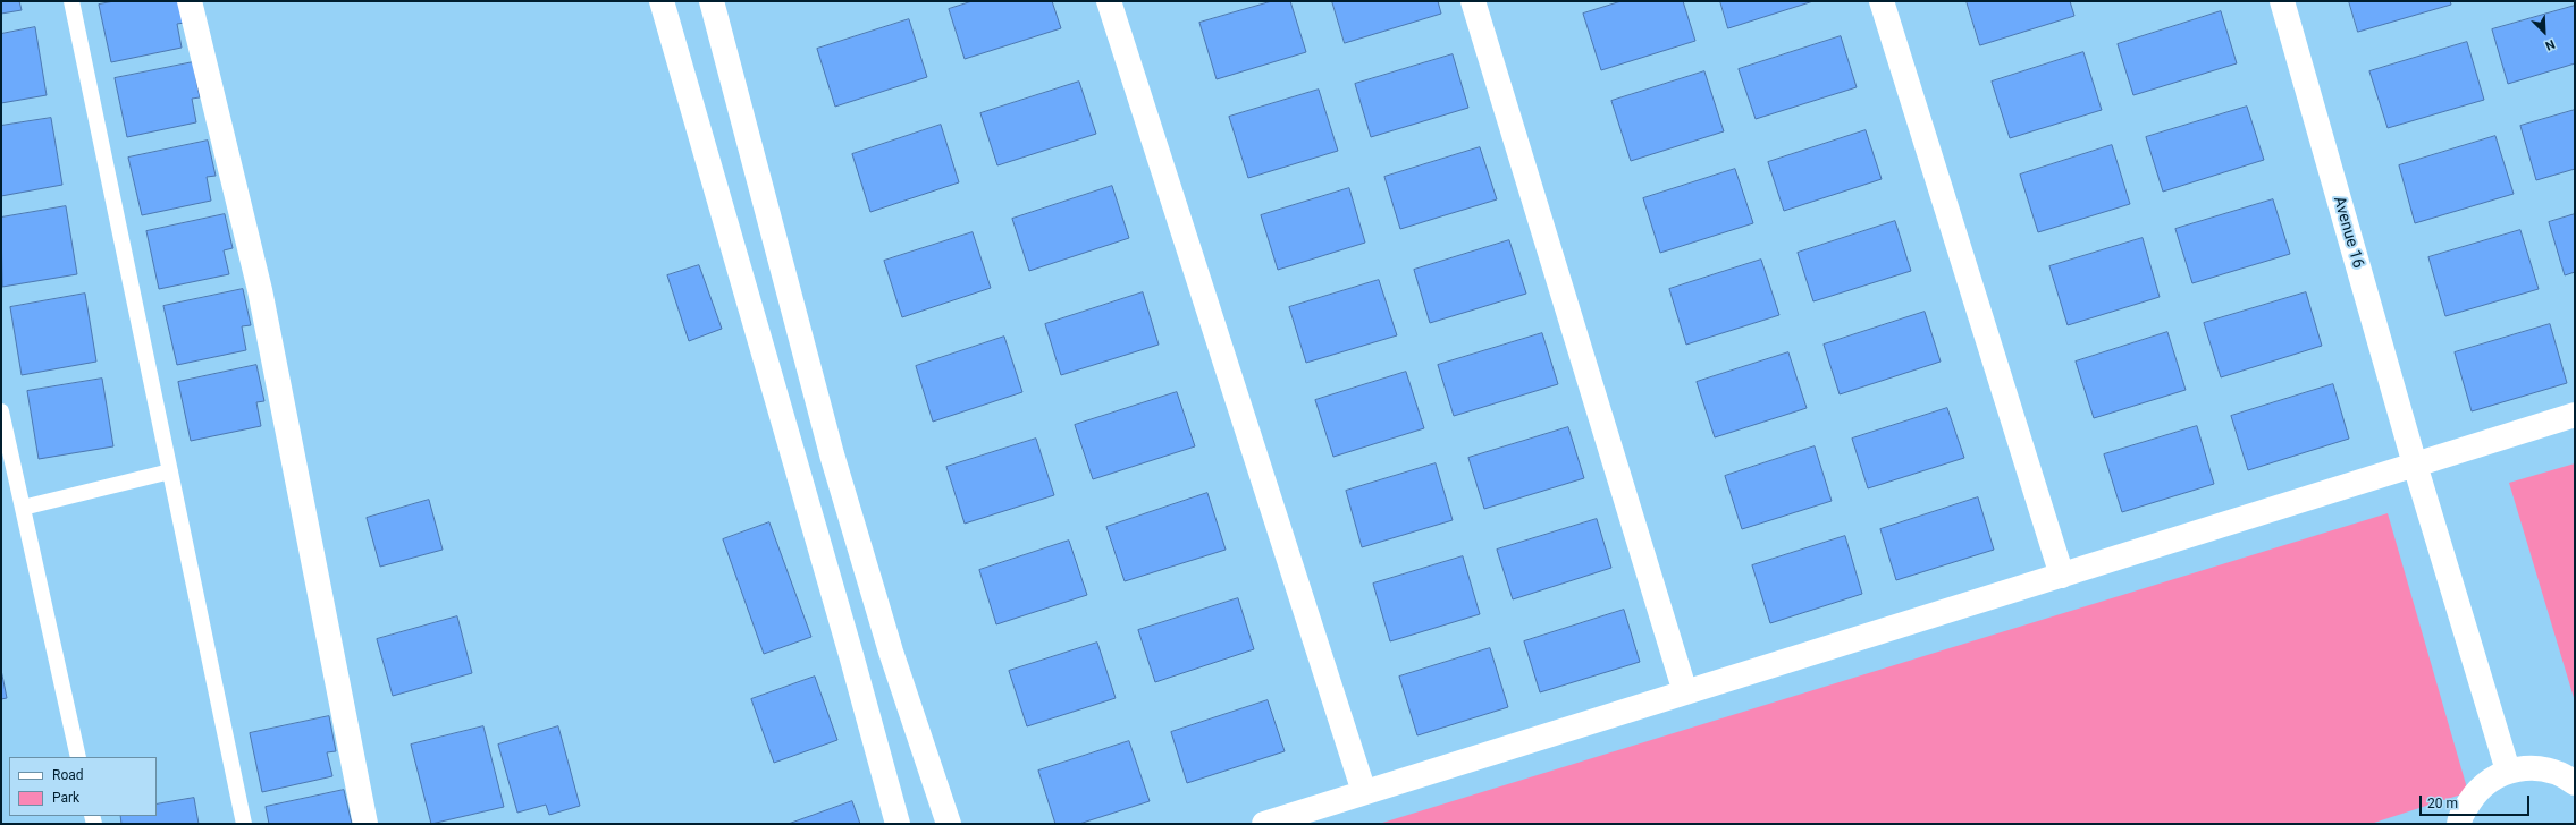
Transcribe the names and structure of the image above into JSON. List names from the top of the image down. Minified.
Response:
{"streets":{"street":["Avenue 16"]},"legend":["Road","Park"],"scale_bar":"20 m","north":"bottom right"}
